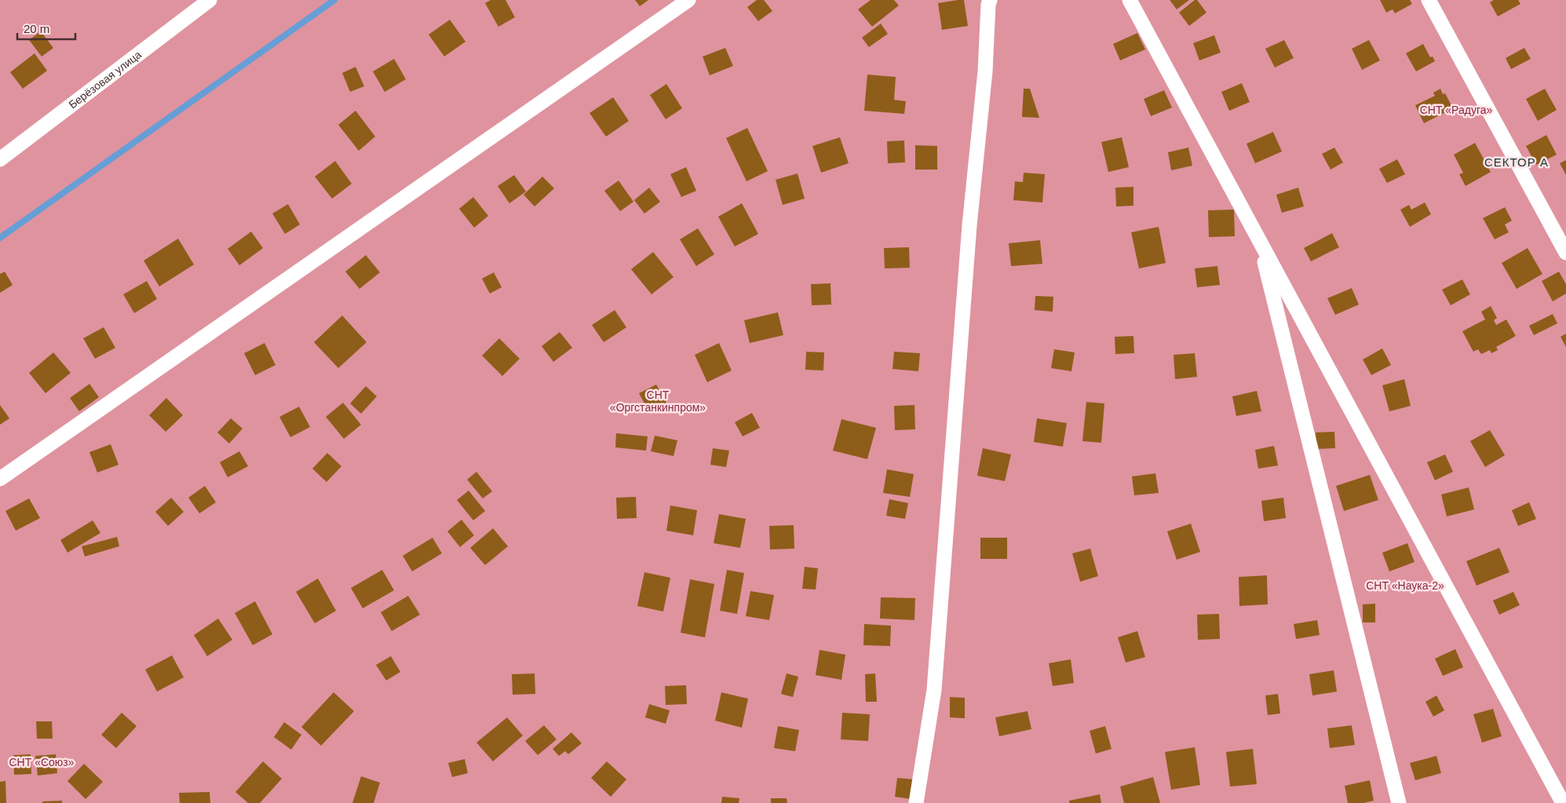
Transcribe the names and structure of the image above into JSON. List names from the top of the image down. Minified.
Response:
{"streets":{"street":["Берёзовая улица"]},"districts":["СЕКТОР А"],"parks":["СНТ «Радуга»","СНТ «Оргстанкинпром»","СНТ «Наука-2»","СНТ «Союз»"],"scale_bar":"20 m"}
